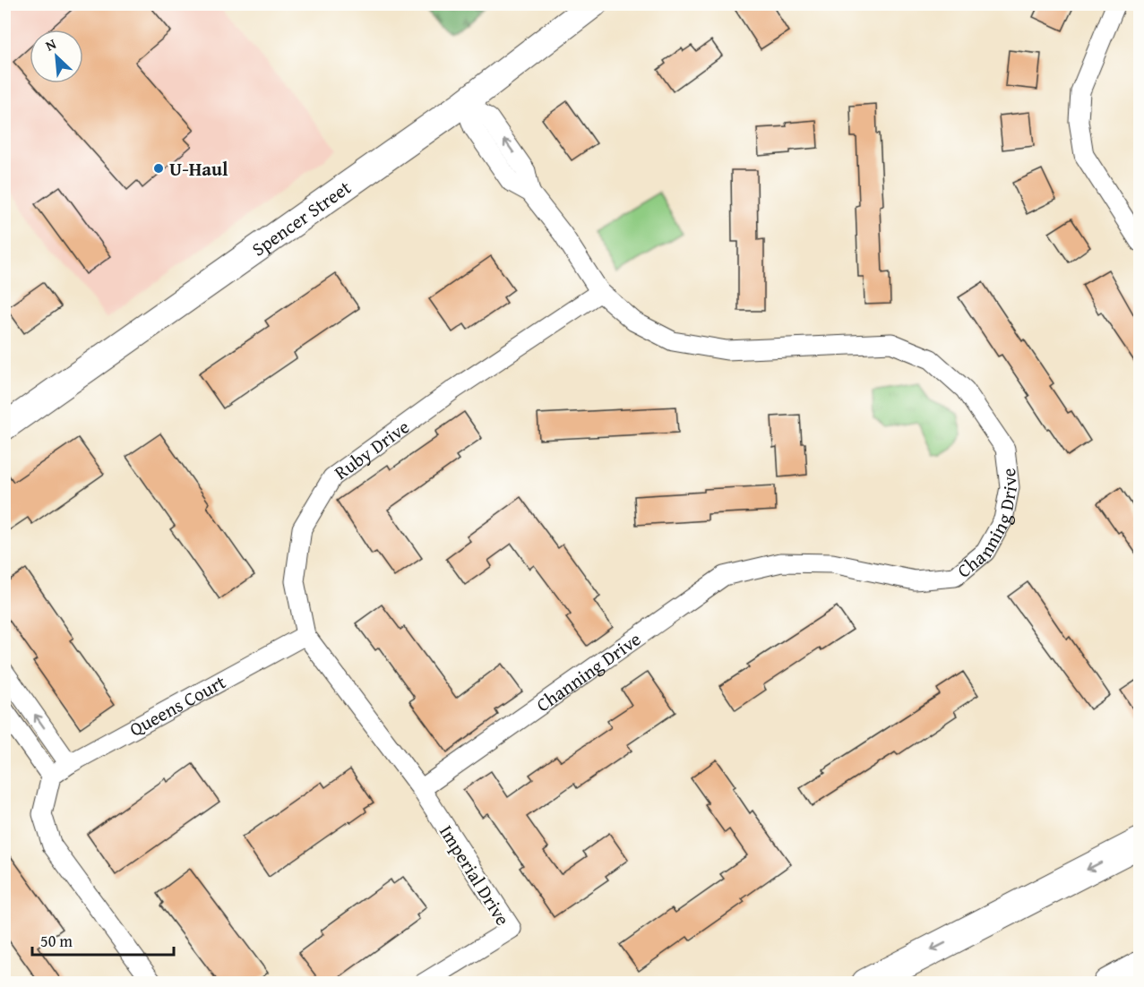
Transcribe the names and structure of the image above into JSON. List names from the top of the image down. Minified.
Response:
{"streets":{"main road":["Spencer Street"],"street":["Ruby Drive","Channing Drive","Queens Court","Imperial Drive"]},"crossings":[["Spencer Street","Channing Drive"],["Ruby Drive","Channing Drive"],["Ruby Drive","Queens Court"],["Ruby Drive","Imperial Drive"],["Channing Drive","Imperial Drive"]],"places":["U-Haul"],"scale_bar":"50 m","north":"top left"}
